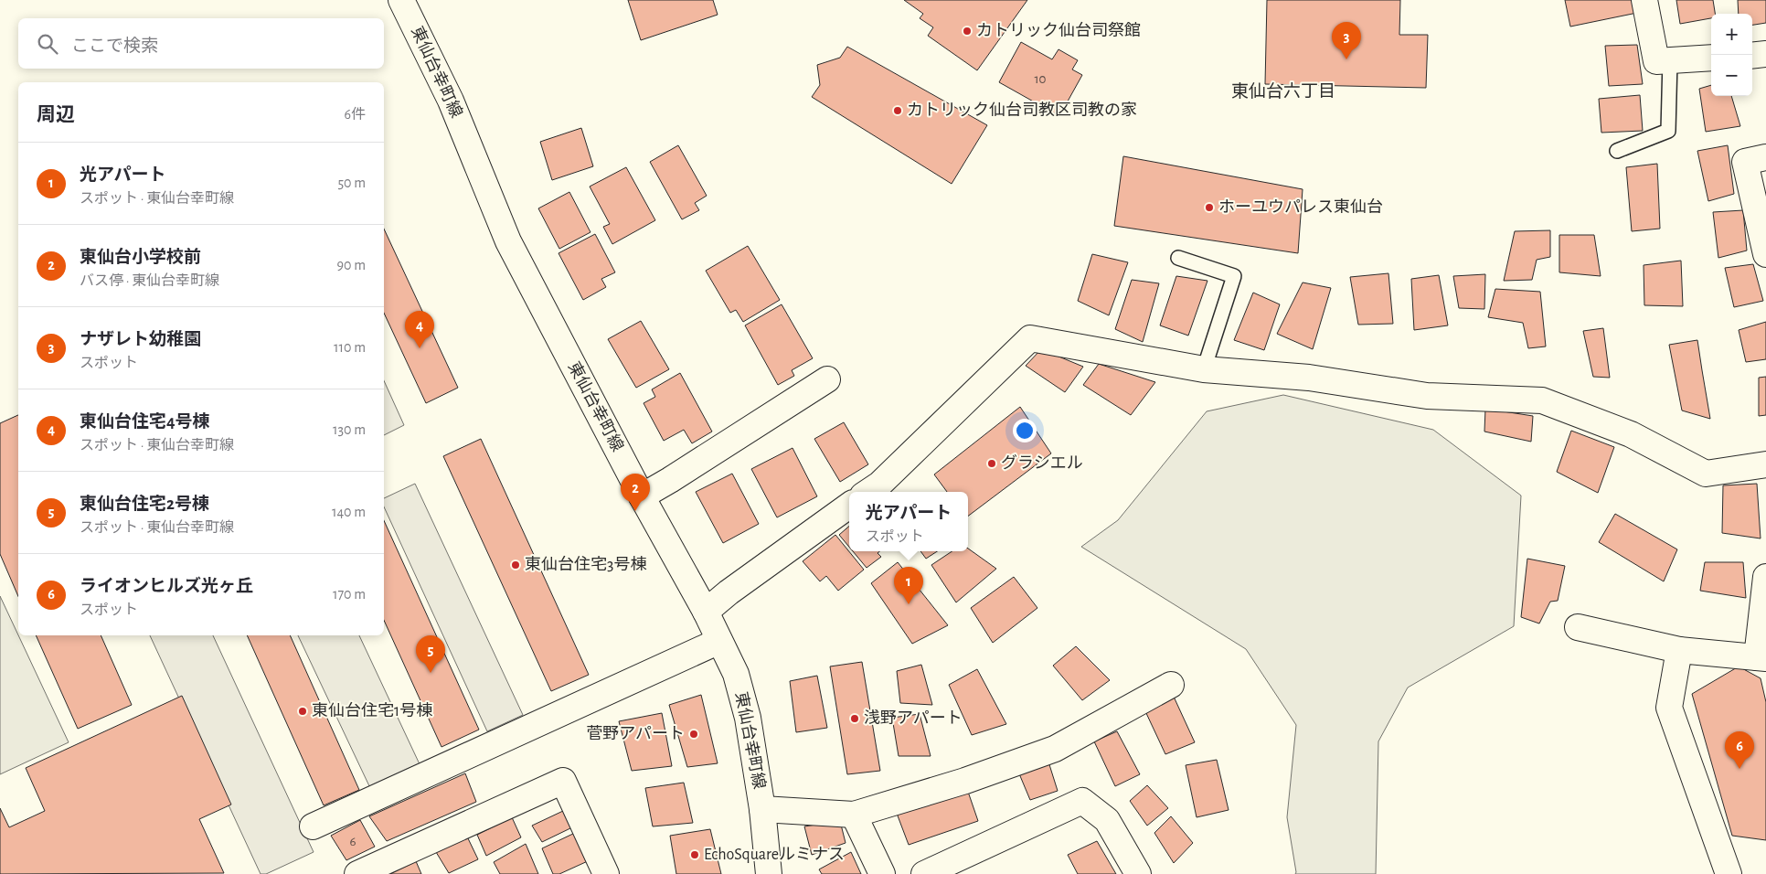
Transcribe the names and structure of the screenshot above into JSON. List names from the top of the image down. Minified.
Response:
{"streets":{"street":["東仙台幸町線"]},"districts":["東仙台六丁目"],"places":["カトリック仙台司祭館","カトリック仙台司教区司教の家","ホーユウパレス東仙台","グラシエル","東仙台住宅3号棟","東仙台住宅1号棟","浅野アパート","菅野アパート","EchoSquareルミナス"],"house_numbers":["10","6"],"page":{"map_buttons":["+","−"],"search":"ここで検索","pins":["3","4","2","1","5","6"],"heading":["周辺","6件"],"list":[{"mark":"1","name":"光アパート","note":"スポット · 東仙台幸町線","value":"50 m"},{"mark":"2","name":"東仙台小学校前","note":"バス停 · 東仙台幸町線","value":"90 m"},{"mark":"3","name":"ナザレト幼稚園","note":"スポット","value":"110 m"},{"mark":"4","name":"東仙台住宅4号棟","note":"スポット · 東仙台幸町線","value":"130 m"},{"mark":"5","name":"東仙台住宅2号棟","note":"スポット · 東仙台幸町線","value":"140 m"},{"mark":"6","name":"ライオンヒルズ光ヶ丘","note":"スポット","value":"170 m"}],"popup":["光アパート","スポット"]}}
